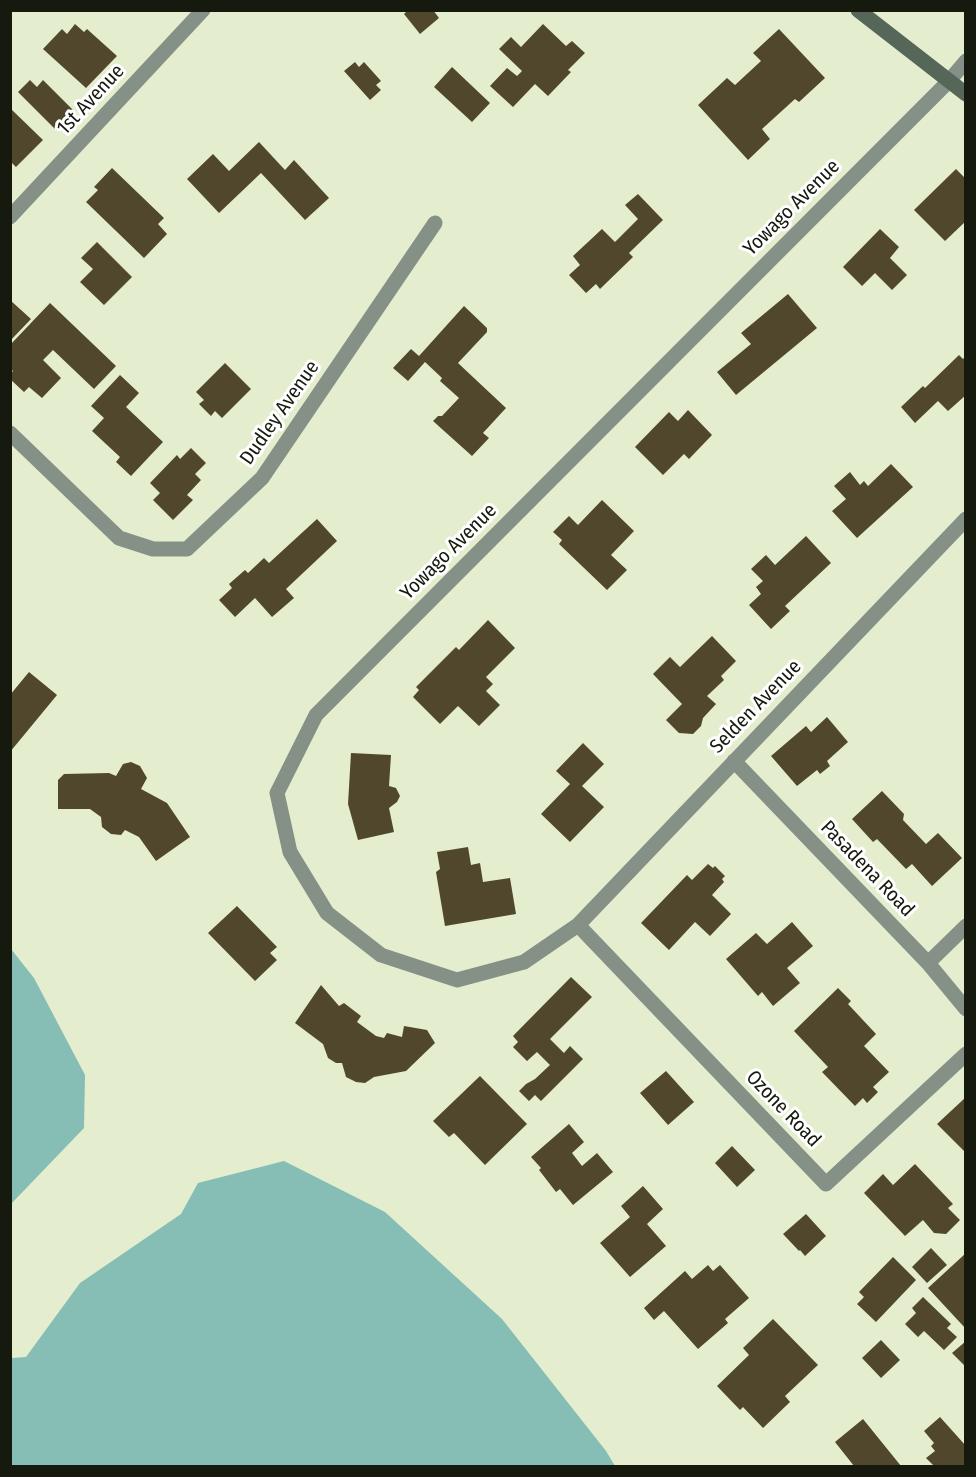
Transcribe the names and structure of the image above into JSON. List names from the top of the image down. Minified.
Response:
{"streets":{"street":["1st Avenue","Yowago Avenue","Dudley Avenue","Selden Avenue","Pasadena Road","Ozone Road"]},"crossings":[["Yowago Avenue","Selden Avenue"],["Yowago Avenue","Ozone Road"],["Selden Avenue","Pasadena Road"],["Selden Avenue","Ozone Road"]]}
